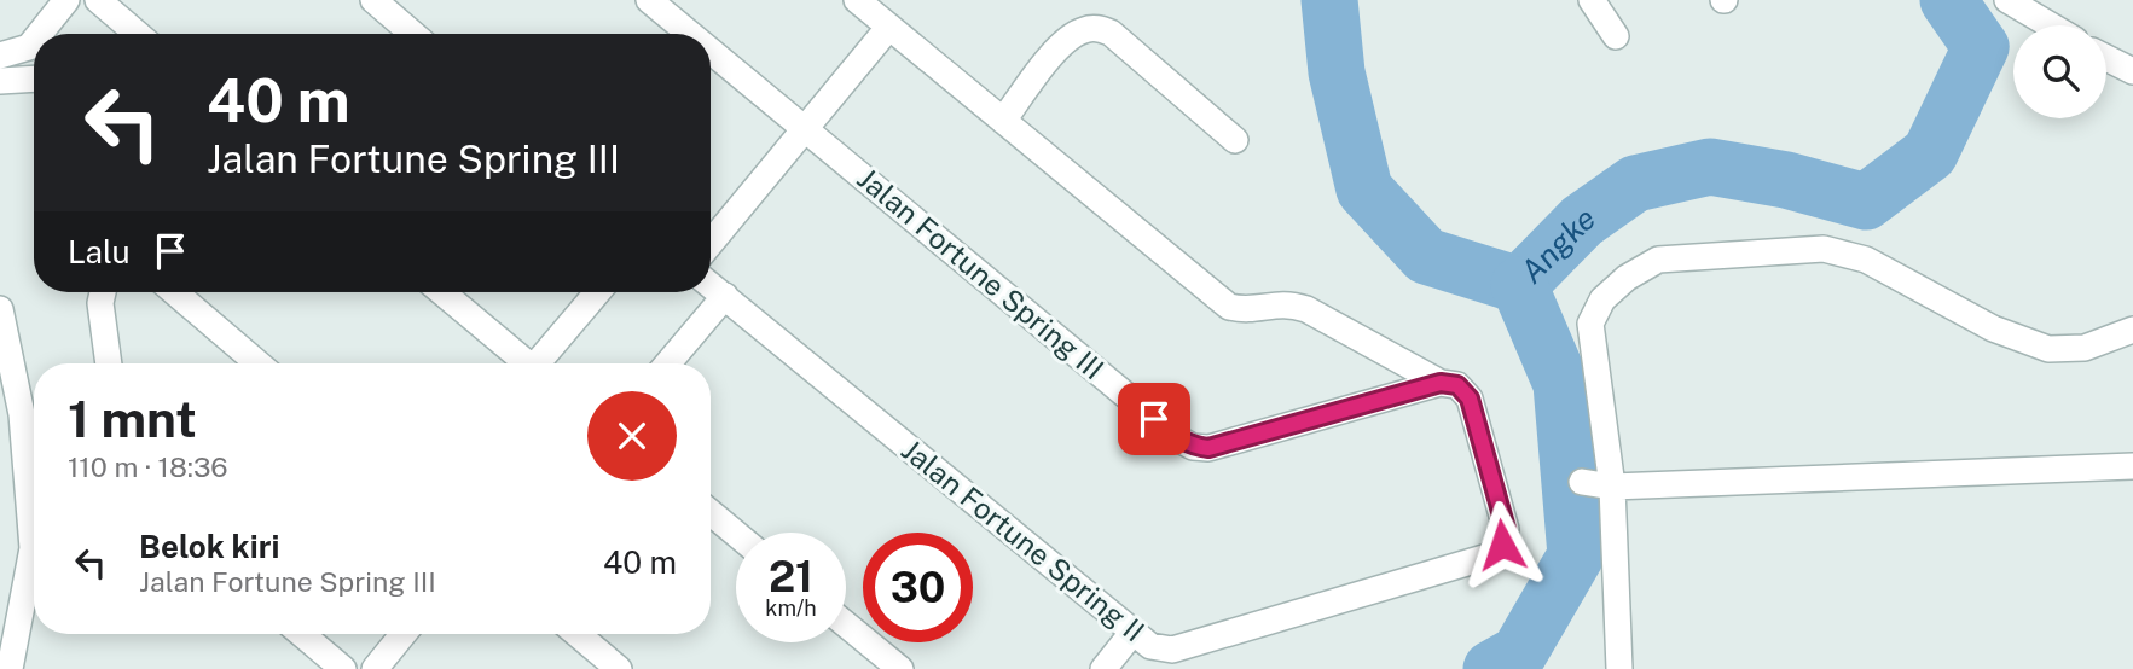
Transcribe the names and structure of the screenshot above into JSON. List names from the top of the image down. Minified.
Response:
{"streets":{"street":["Jalan Fortune Spring III","Jalan Fortune Spring II"]},"crossings":[["Jalan Fortune Spring III","Jalan Fortune Spring II"]],"water":["Angke"],"page":{"turn":["40 m","Jalan Fortune Spring III"],"then":"Lalu","heading":["1 mnt","110 m · 18:36"],"list":[{"name":"Belok kiri","note":"Jalan Fortune Spring III","value":"40 m"}],"speed":"21 km/h","limit":"30"}}
